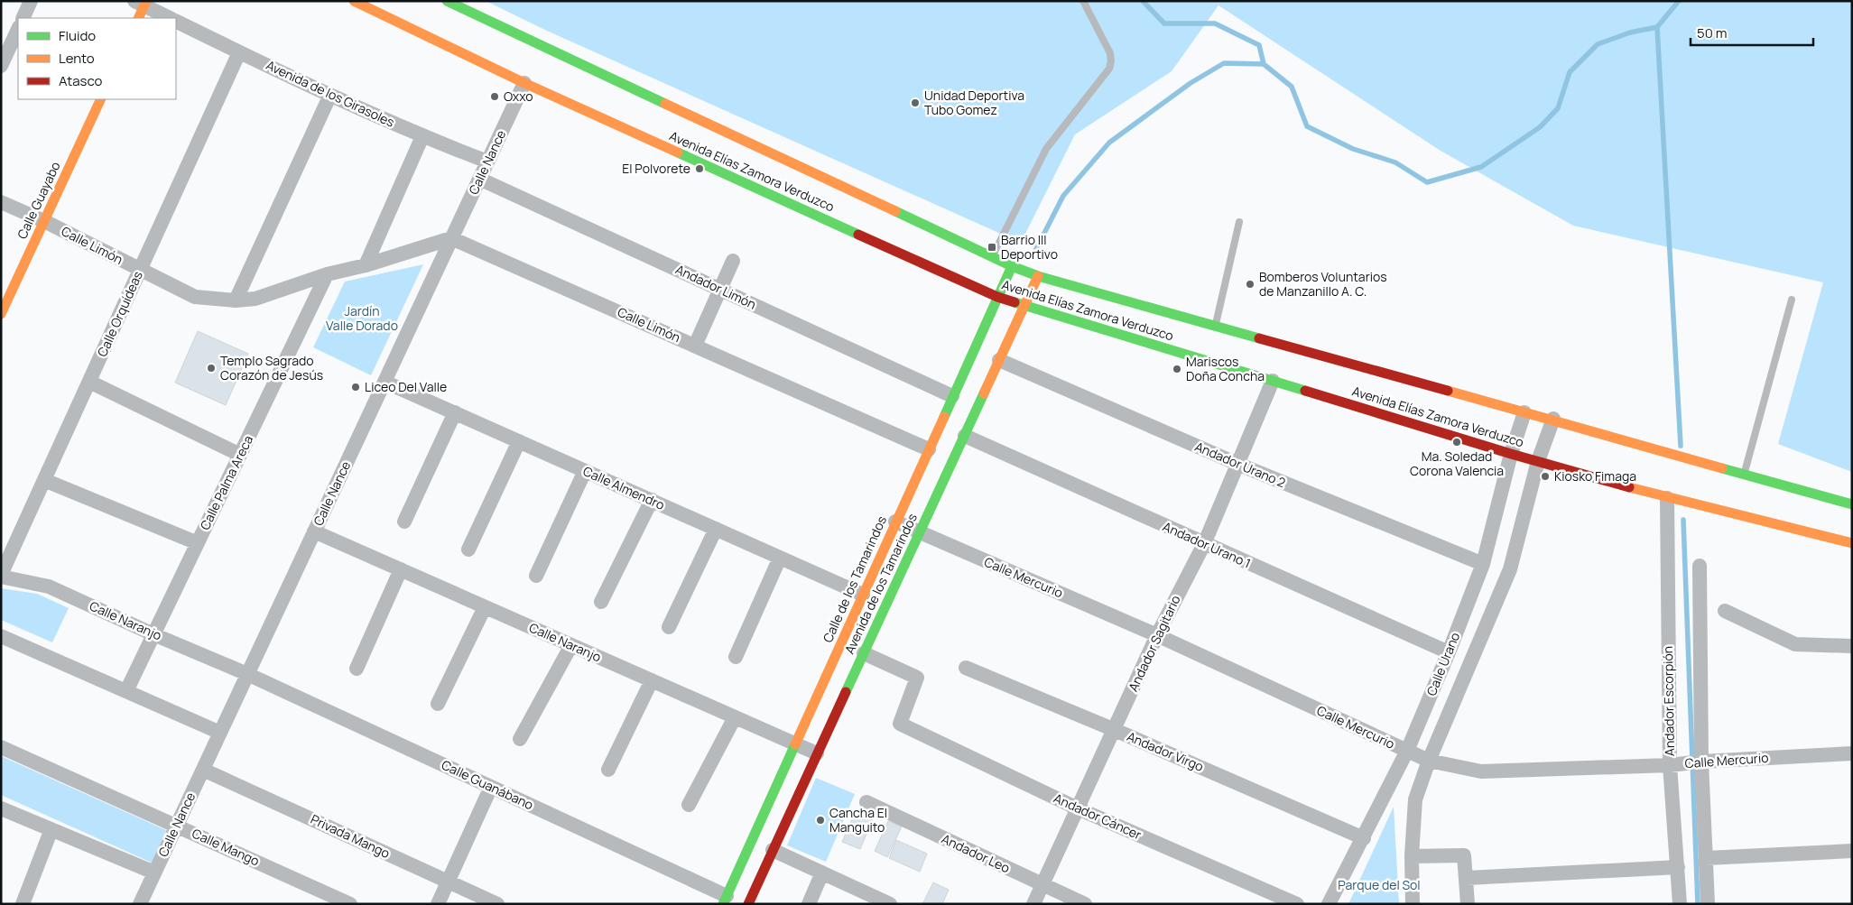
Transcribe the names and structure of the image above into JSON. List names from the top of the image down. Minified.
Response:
{"streets":{"main road":["Avenida Elías Zamora Verduzco","Calle Guayabo","Calle de los Tamarindos","Avenida de los Tamarindos"],"street":["Avenida de los Girasoles","Calle Nance","Calle Limón","Andador Limón","Calle Orquídeas","Andador Urano 2","Calle Palma Areca","Calle Almendro","Andador Urano 1","Calle Mercurio","Calle Naranjo","Andador Sagitario","Calle Urano","Andador Escorpión","Andador Virgo","Calle Guanábano","Andador Cáncer","Privada Mango","Calle Mango","Andador Leo"]},"crossings":[["Avenida de los Girasoles","Calle Nance"],["Avenida de los Girasoles","Calle Orquídeas"],["Calle Nance","Avenida Elías Zamora Verduzco"],["Calle Nance","Calle Limón"],["Calle Nance","Andador Limón"],["Calle Nance","Calle Almendro"],["Calle Nance","Calle Naranjo"],["Calle Nance","Calle Guanábano"],["Calle Nance","Privada Mango"],["Calle Nance","Calle Mango"],["Avenida Elías Zamora Verduzco","Calle de los Tamarindos"],["Avenida Elías Zamora Verduzco","Avenida de los Tamarindos"],["Avenida Elías Zamora Verduzco","Andador Sagitario"],["Avenida Elías Zamora Verduzco","Calle Urano"],["Avenida Elías Zamora Verduzco","Andador Escorpión"],["Calle Guayabo","Calle Limón"],["Calle Limón","Calle Orquídeas"],["Calle Limón","Calle Palma Areca"],["Calle Limón","Calle de los Tamarindos"],["Andador Limón","Calle de los Tamarindos"],["Calle Orquídeas","Calle Naranjo"],["Andador Urano 2","Avenida de los Tamarindos"],["Andador Urano 2","Andador Sagitario"],["Andador Urano 2","Calle Urano"],["Calle Palma Areca","Calle Naranjo"],["Calle Almendro","Calle de los Tamarindos"],["Andador Urano 1","Avenida de los Tamarindos"],["Andador Urano 1","Andador Sagitario"],["Andador Urano 1","Calle Urano"],["Calle Mercurio","Calle de los Tamarindos"],["Calle Mercurio","Avenida de los Tamarindos"],["Calle Mercurio","Andador Sagitario"],["Calle Mercurio","Calle Urano"],["Calle Mercurio","Andador Escorpión"],["Calle de los Tamarindos","Calle Naranjo"],["Calle de los Tamarindos","Calle Guanábano"],["Avenida de los Tamarindos","Calle Naranjo"],["Avenida de los Tamarindos","Andador Cáncer"],["Calle Naranjo","Calle Guanábano"],["Andador Sagitario","Andador Virgo"],["Andador Sagitario","Andador Cáncer"],["Andador Sagitario","Andador Leo"],["Calle Urano","Andador Virgo"]],"parks":["Jardín Valle Dorado","Parque del Sol"],"places":{"other":["Oxxo","Unidad Deportiva Tubo Gomez","El Polvorete","Bomberos Voluntarios de Manzanillo A. C.","Templo Sagrado Corazón de Jesús","Mariscos Doña Concha","Liceo Del Valle","Ma. Soledad Corona Valencia","Kiosko Fimaga","Cancha El Manguito"],"transit":["Barrio III Deportivo"]},"legend":["Fluido","Lento","Atasco"],"scale_bar":"50 m"}
